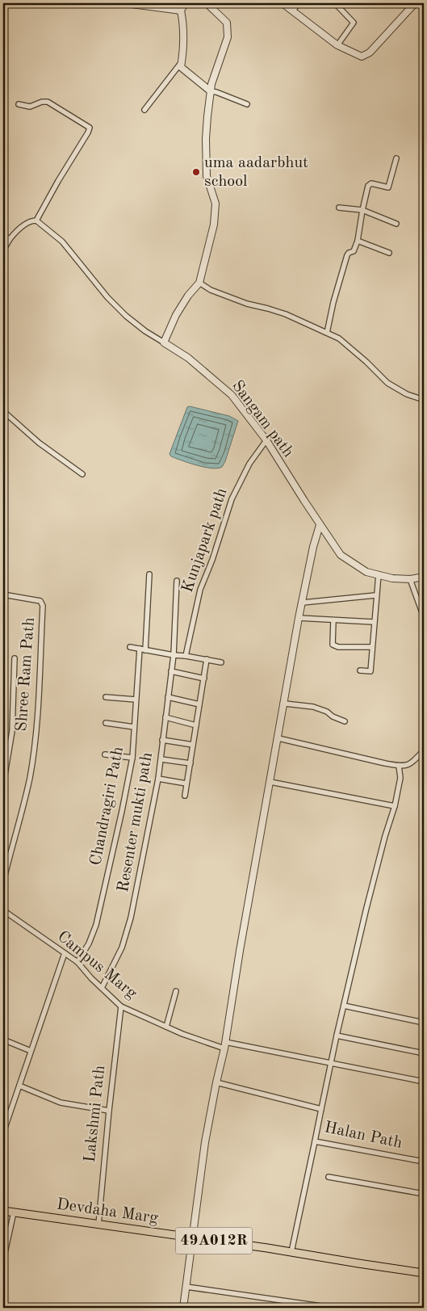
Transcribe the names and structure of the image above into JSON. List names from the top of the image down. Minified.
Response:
{"streets":{"main road":["Devdaha Marg","49A012R"],"street":["Sangam path","Kunjapark path","Shree Ram Path","Chandragiri Path","Resenter mukti path","Campus Marg","Lakshmi Path","Halan Path"]},"crossings":[["Sangam path","Kunjapark path"],["Chandragiri Path","Campus Marg"],["Resenter mukti path","Campus Marg"],["Campus Marg","Lakshmi Path"],["Lakshmi Path","Devdaha Marg"]],"places":["uma aadarbhut school"]}
